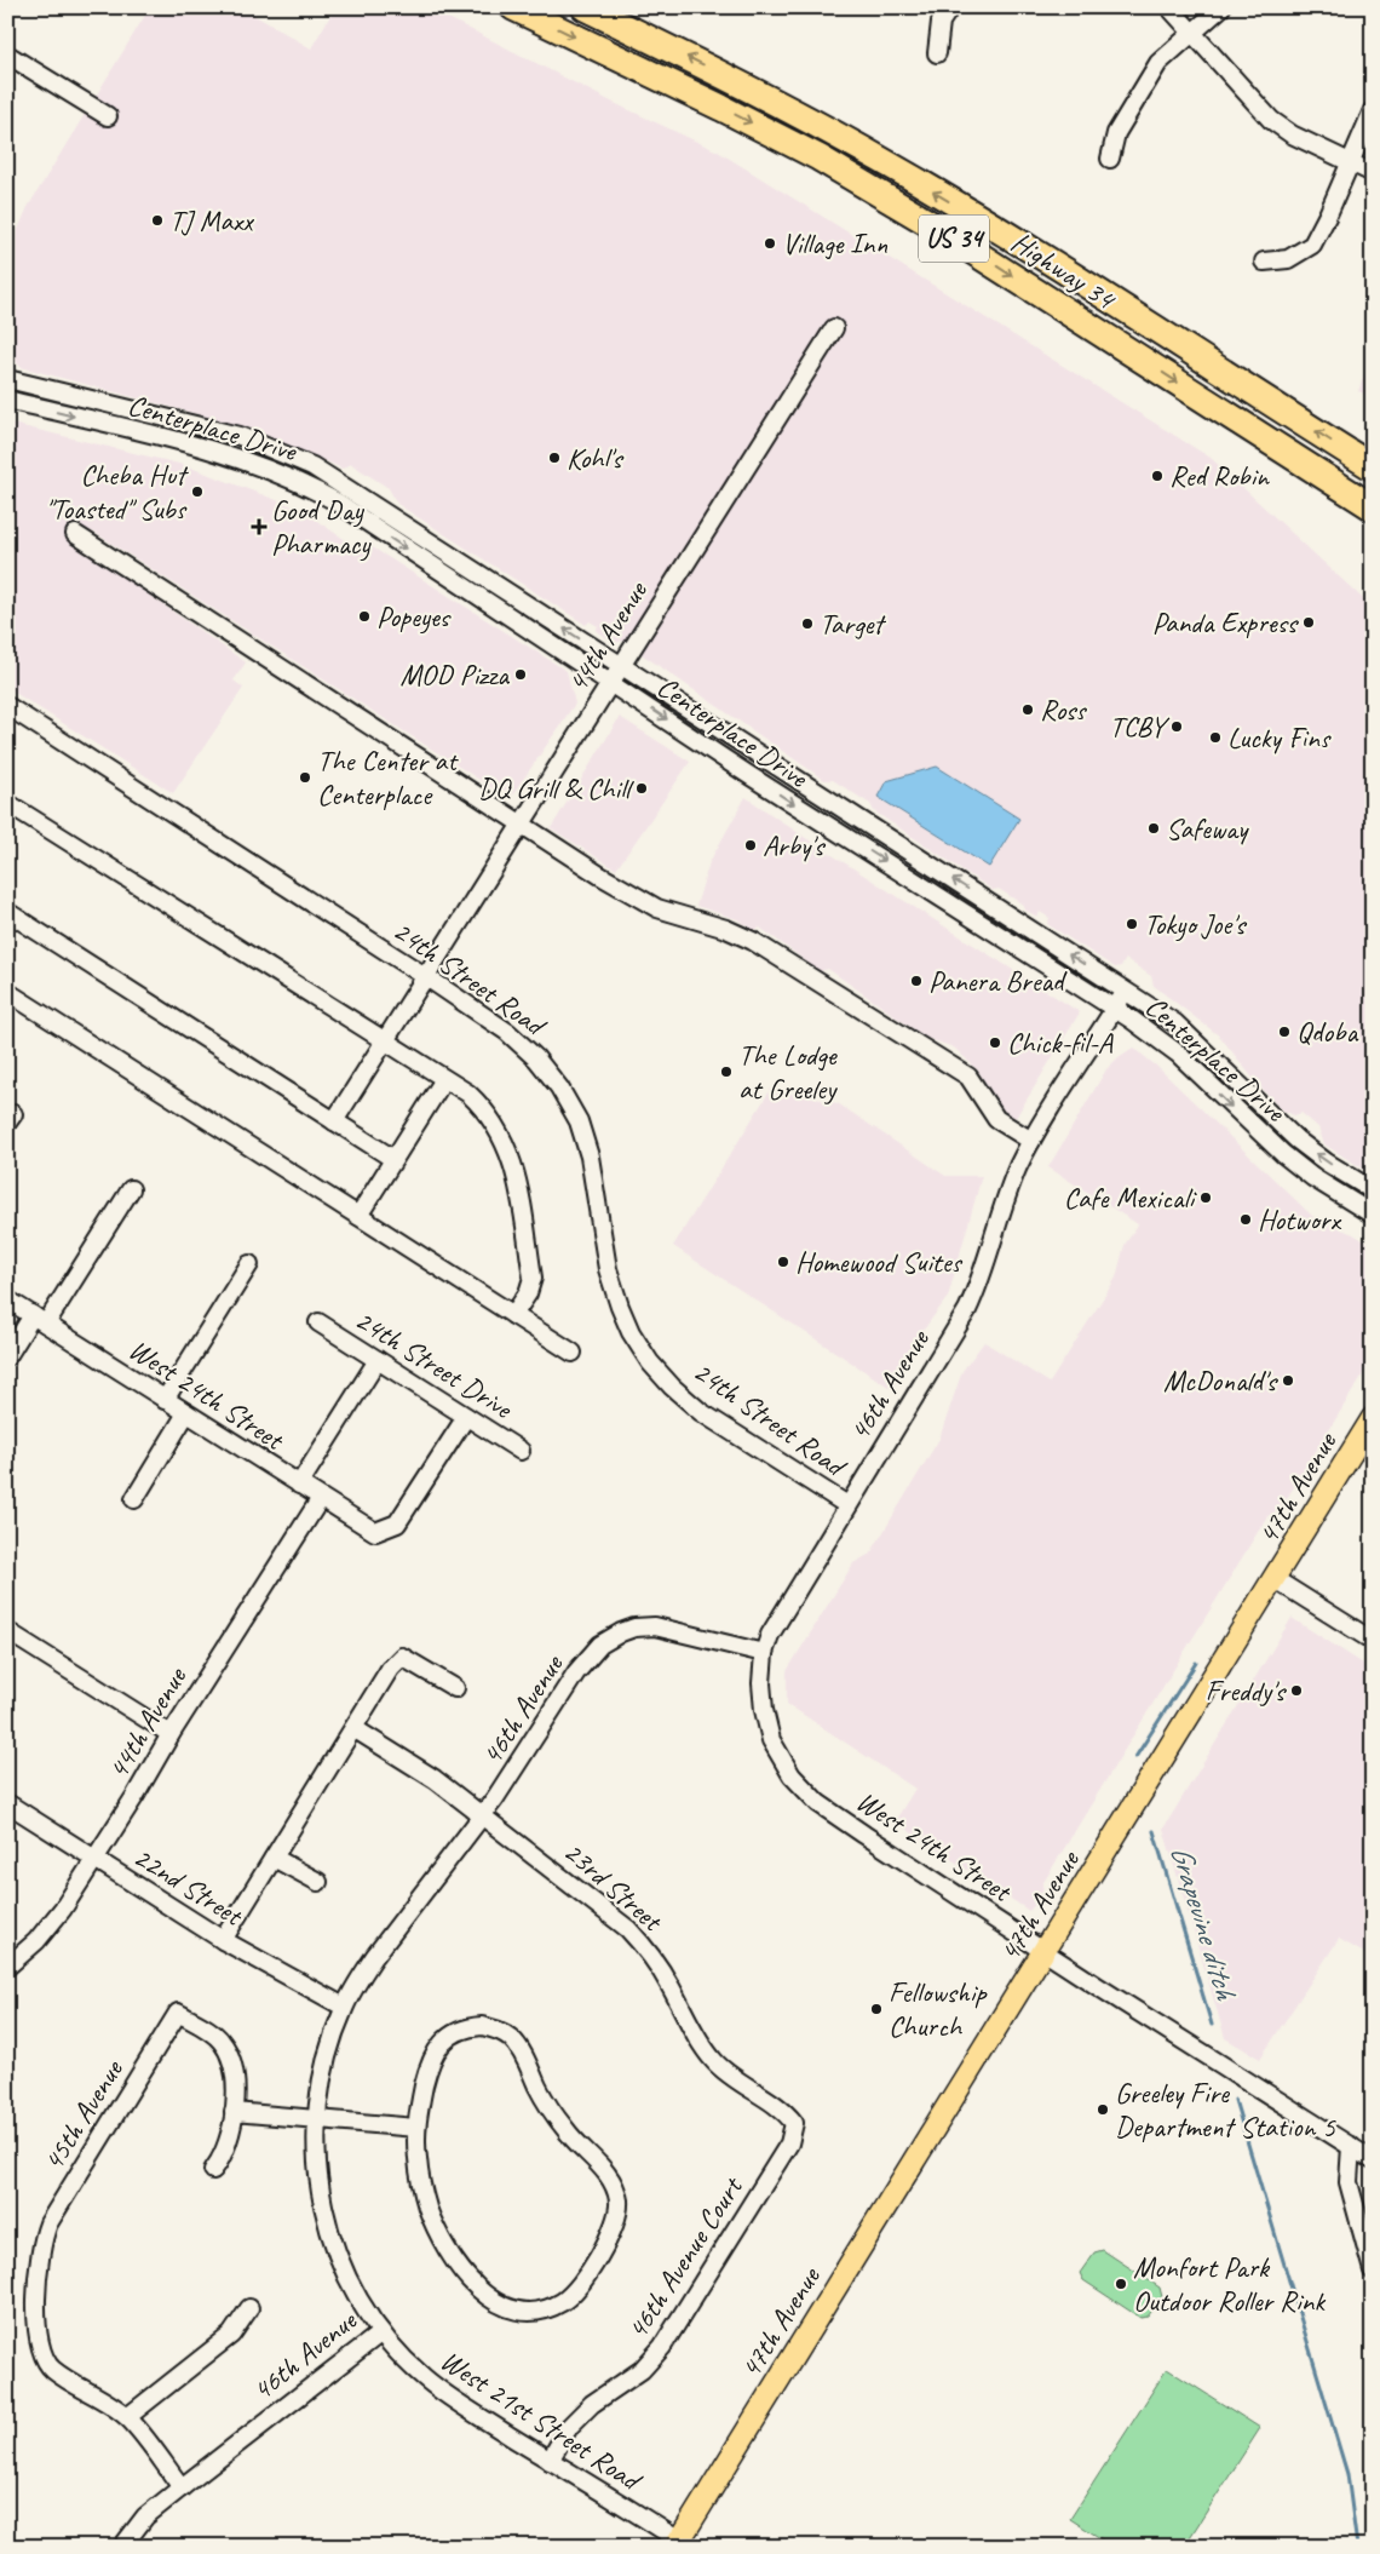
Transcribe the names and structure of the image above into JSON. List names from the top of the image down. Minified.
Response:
{"streets":{"highway":["US 34","Highway 34"],"main road":["47th Avenue"],"street":["Centerplace Drive","44th Avenue","24th Street Road","24th Street Drive","46th Avenue","West 24th Street","22nd Street","23rd Street","45th Avenue","46th Avenue Court","West 21st Street Road"]},"crossings":[["Centerplace Drive","44th Avenue"],["Centerplace Drive","46th Avenue"],["44th Avenue","24th Street Road"],["44th Avenue","West 24th Street"],["44th Avenue","22nd Street"],["24th Street Road","46th Avenue"],["24th Street Drive","West 24th Street"],["46th Avenue","West 24th Street"],["46th Avenue","22nd Street"],["46th Avenue","23rd Street"],["46th Avenue","West 21st Street Road"],["West 24th Street","47th Avenue"],["47th Avenue","West 21st Street Road"],["23rd Street","46th Avenue Court"],["46th Avenue Court","West 21st Street Road"]],"water":["Grapevine ditch"],"places":{"other":["TJ Maxx","Village Inn","Kohl's","Red Robin","Cheba Hut \"Toasted\" Subs","Popeyes","Panda Express","Target","MOD Pizza","Ross","TCBY","Lucky Fins","The Center at Centerplace","DQ Grill & Chill","Safeway","Arby's","Tokyo Joe's","Panera Bread","Qdoba","Chick-fil-A","The Lodge at Greeley","Cafe Mexicali","Hotworx","Homewood Suites","McDonald's","Freddy's","Fellowship Church","Greeley Fire Department Station 5","Monfort Park Outdoor Roller Rink"],"health":["Good Day Pharmacy"]}}
